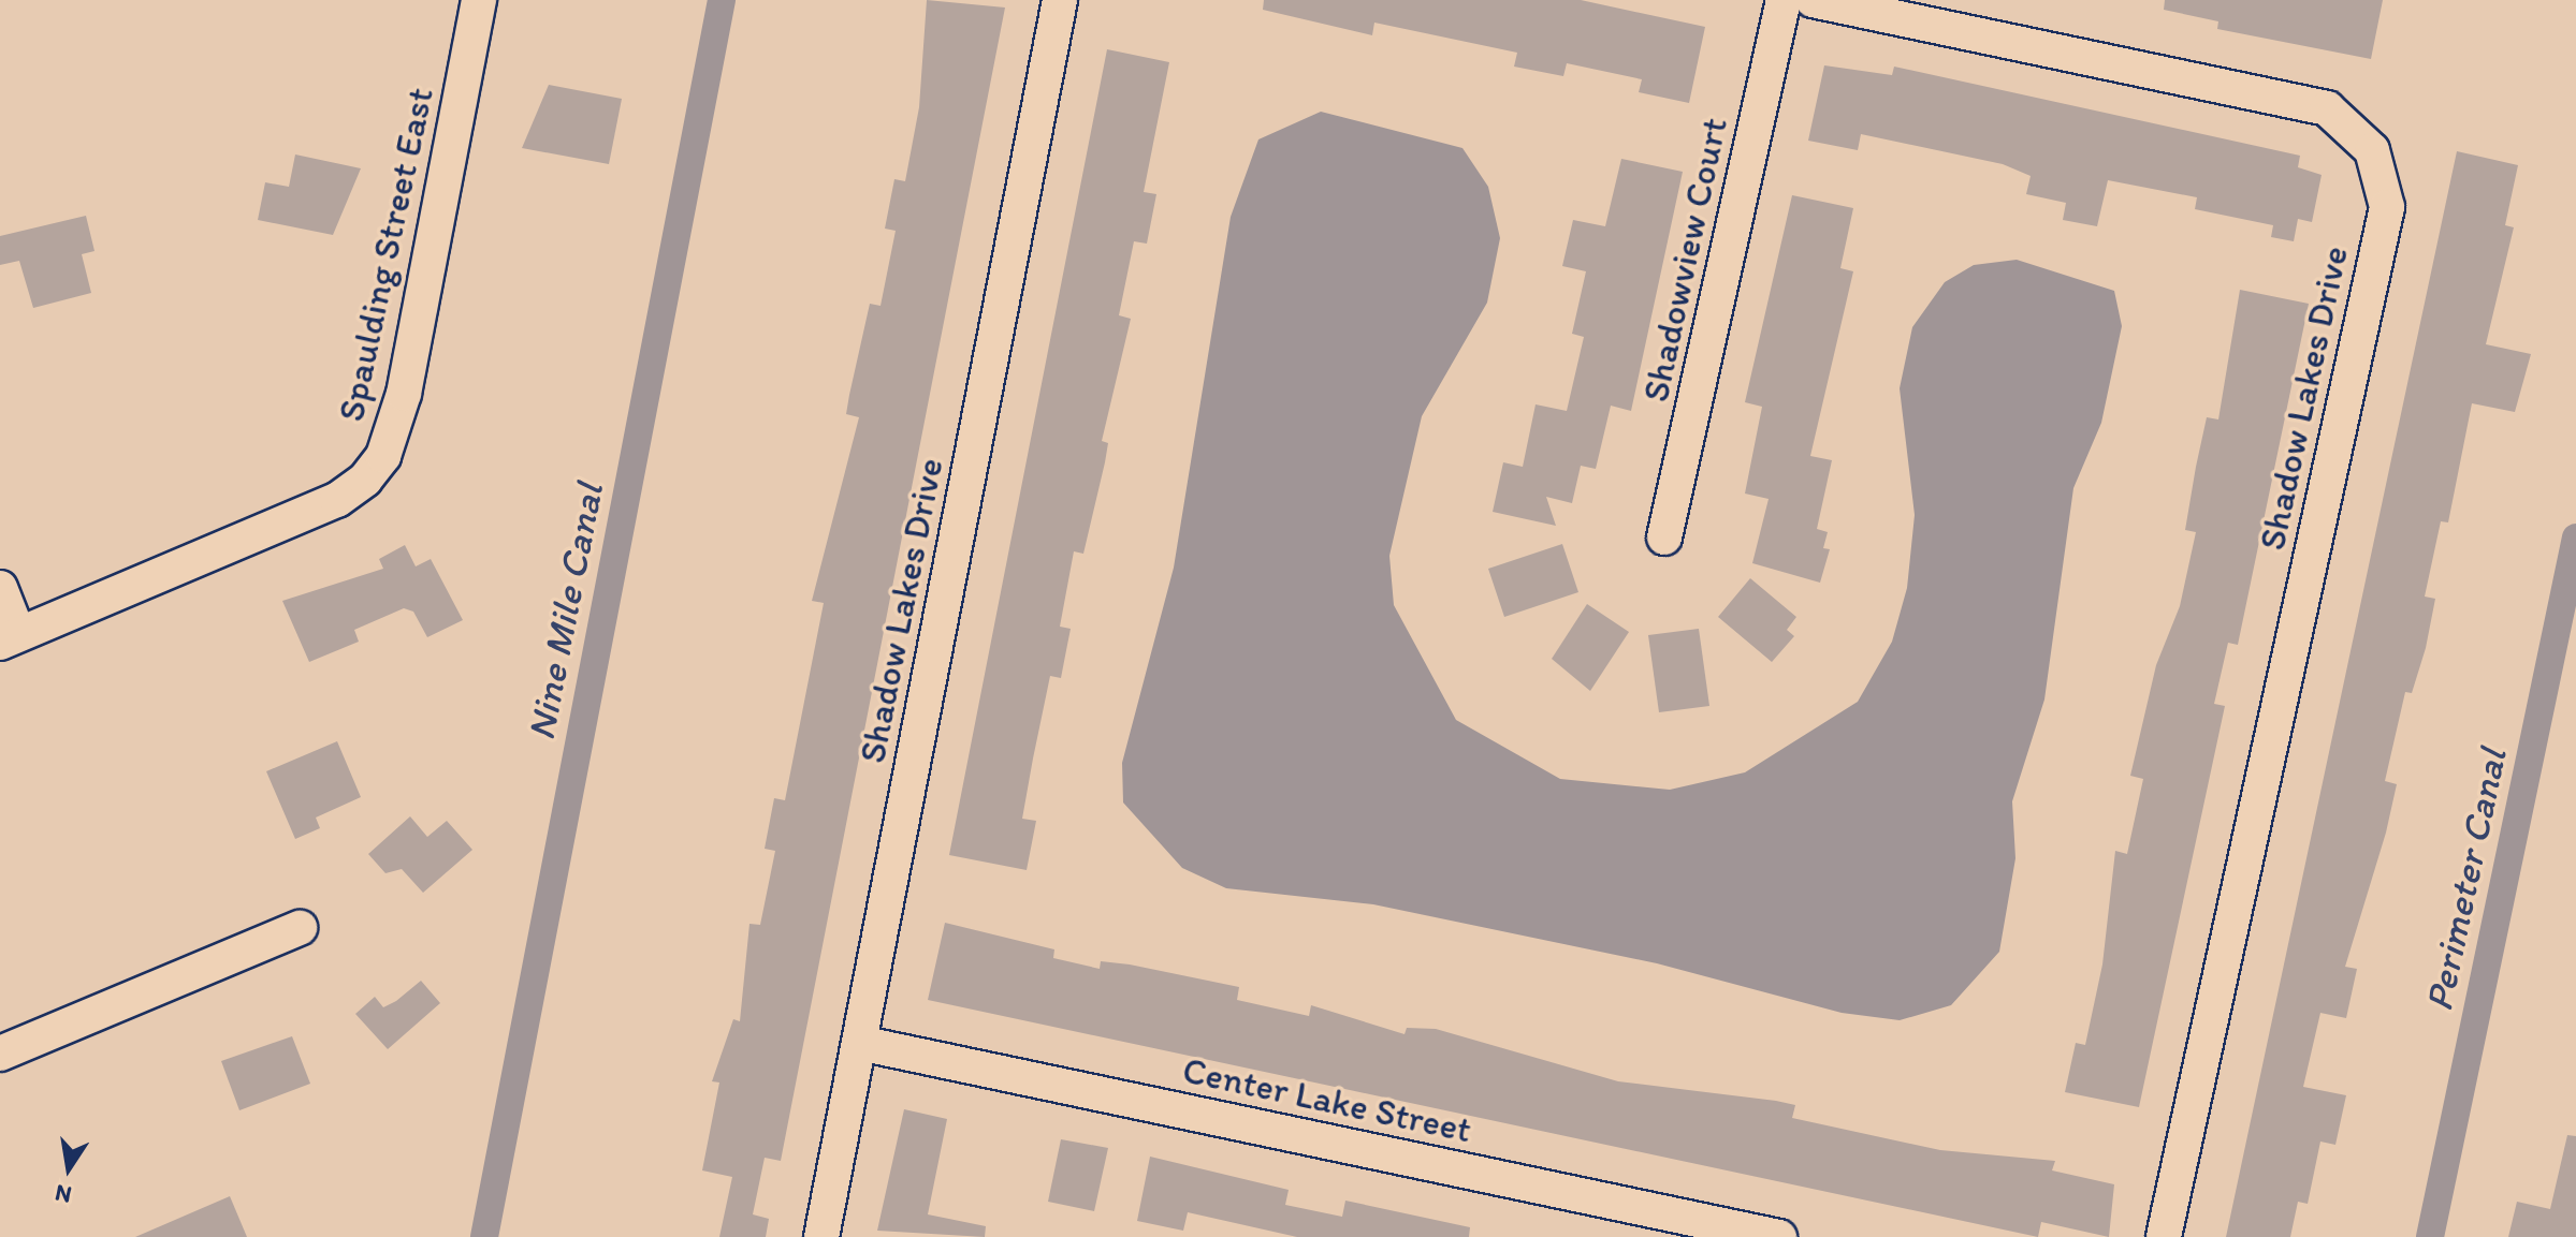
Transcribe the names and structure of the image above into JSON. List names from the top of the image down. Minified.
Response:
{"streets":{"street":["Spaulding Street East","Shadowview Court","Shadow Lakes Drive","Center Lake Street"]},"crossings":[["Shadow Lakes Drive","Center Lake Street"]],"water":["Nine Mile Canal","Perimeter Canal"],"north":"bottom"}
